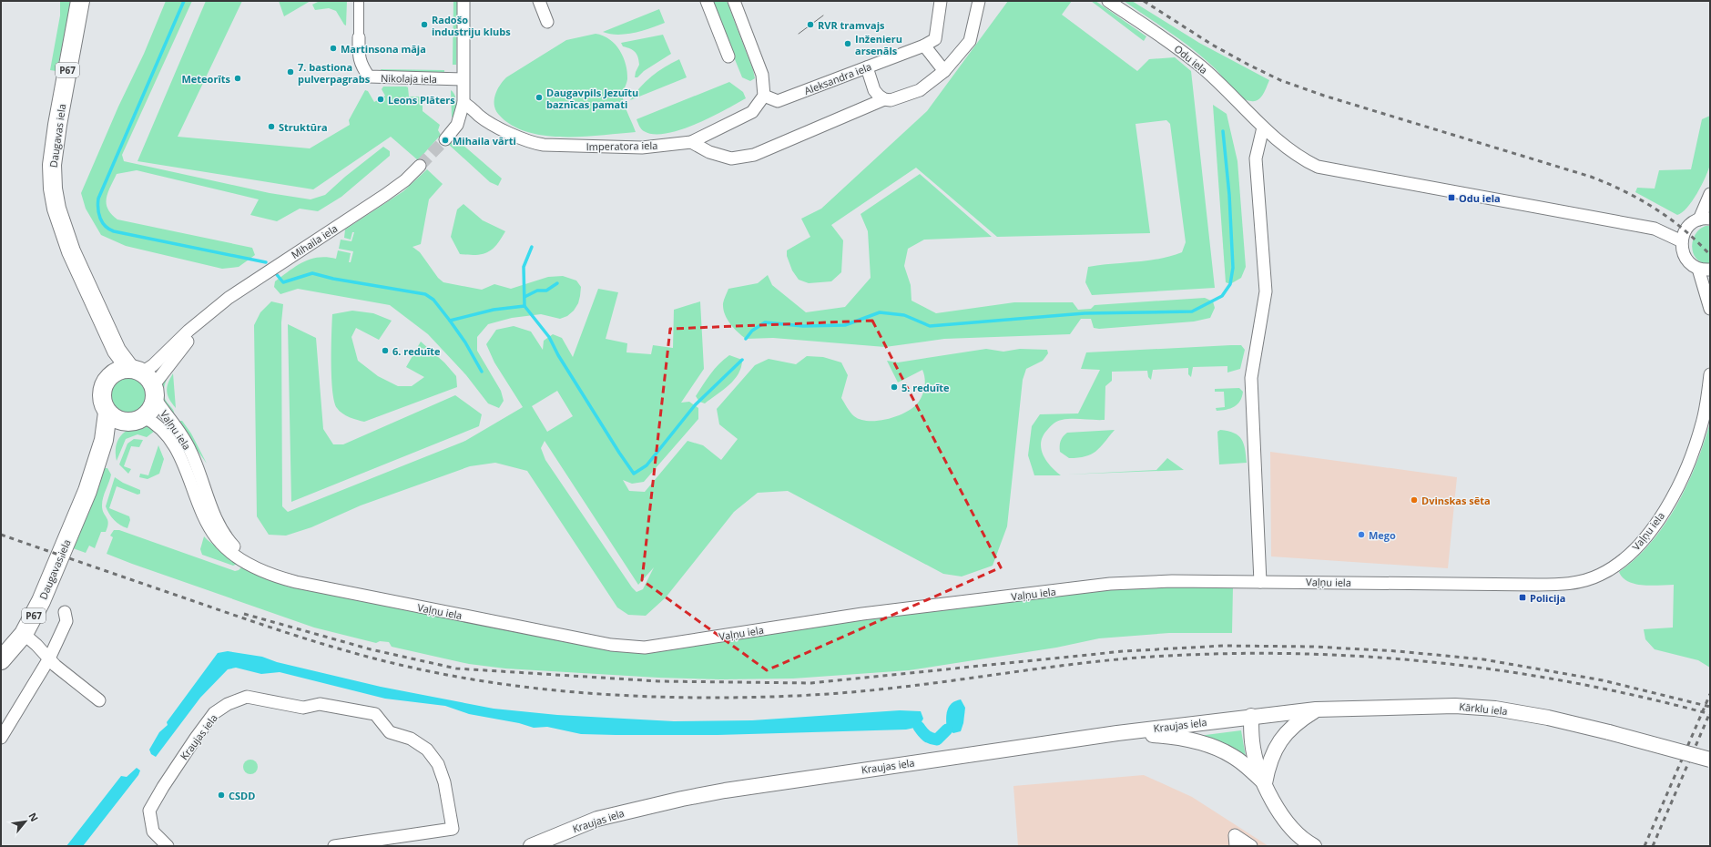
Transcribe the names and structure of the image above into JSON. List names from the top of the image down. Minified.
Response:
{"streets":{"main road":["P67","Daugavas iela"],"street":["Odu iela","Nikolaja iela","Aleksandra iela","Imperatora iela","Mihaila iela","Vaļņu iela","Kārklu iela","Kraujas iela"]},"crossings":[["P67","Daugavas iela"],["P67","Mihaila iela"],["P67","Vaļņu iela"],["Aleksandra iela","Imperatora iela"],["Daugavas iela","Mihaila iela"],["Daugavas iela","Vaļņu iela"],["Mihaila iela","Vaļņu iela"],["Kārklu iela","Kraujas iela"]],"places":{"other":["Radošo industriju klubs","RVR tramvajs","Inženieru arsenāls","Martinsona māja","7. bastiona pulverpagrabs","Meteorīts","Daugavpils Jezuītu baznīcas pamati","Leons Plāters","Struktūra","Mihaila vārti","6. reduīte","5. reduīte","Dvinskas sēta","Mego","CSDD"],"transit":["Odu iela","Policija"]},"north":"top right"}
